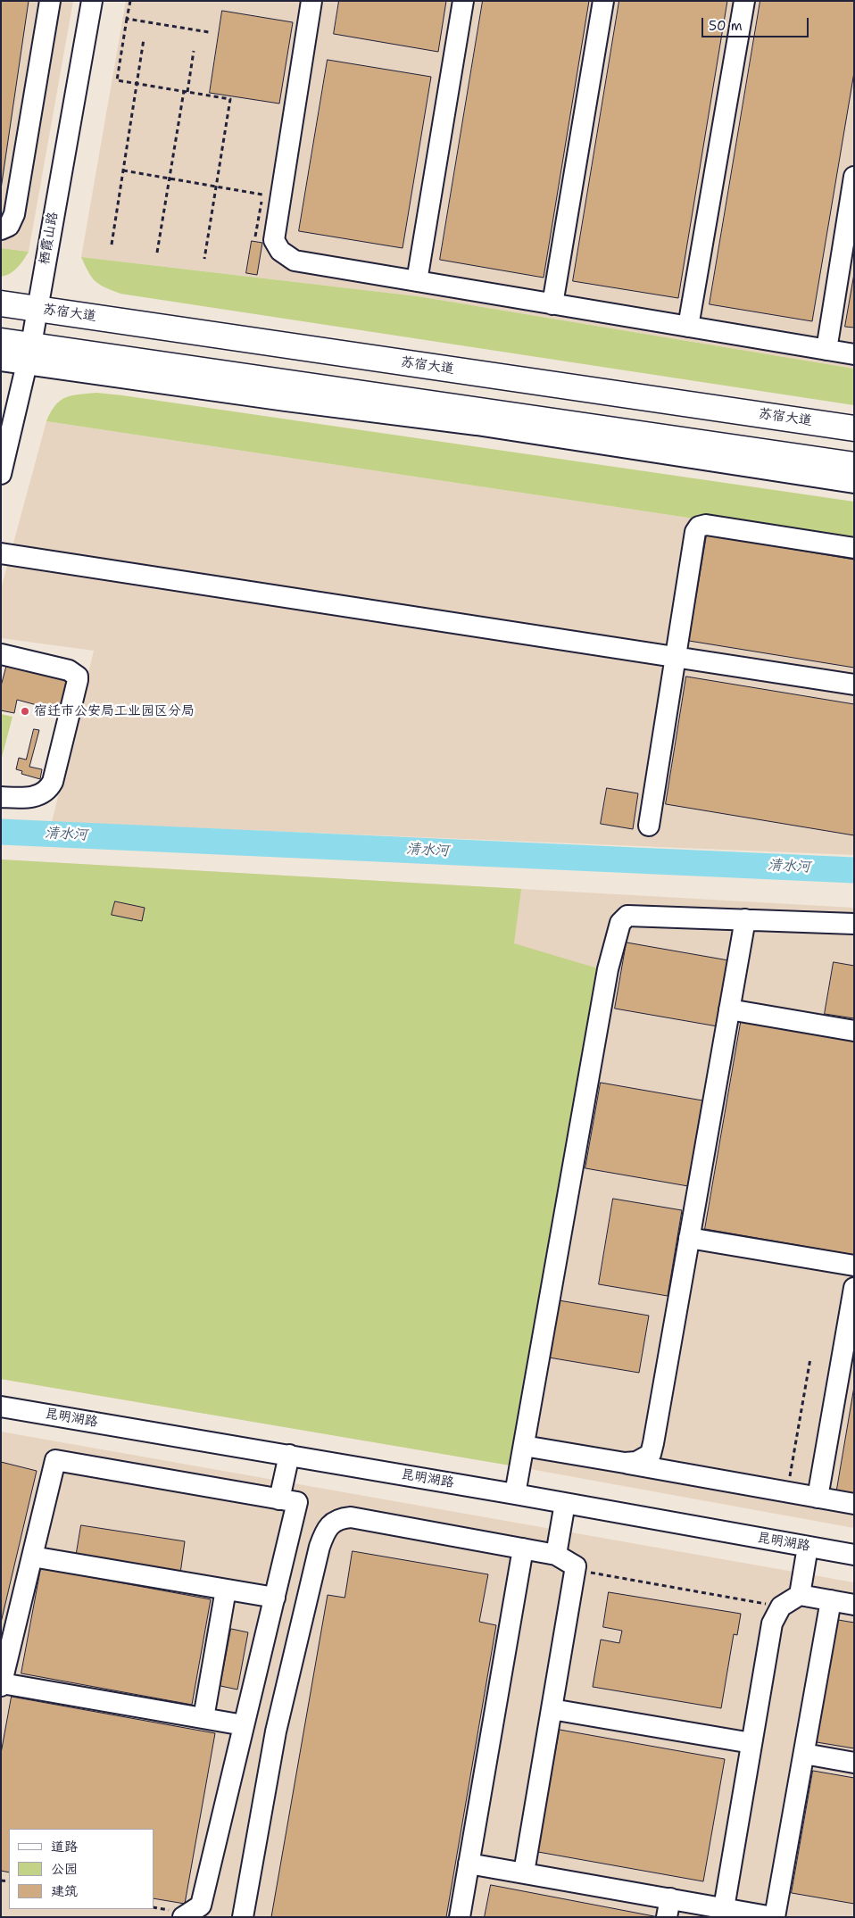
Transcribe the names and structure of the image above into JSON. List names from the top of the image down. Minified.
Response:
{"streets":{"main road":["苏宿大道"],"street":["栖霞山路","昆明湖路"]},"crossings":[["栖霞山路","苏宿大道"]],"water":["清水河"],"places":["宿迁市公安局工业园区分局"],"legend":["道路","公园","建筑"],"scale_bar":"50 m"}
